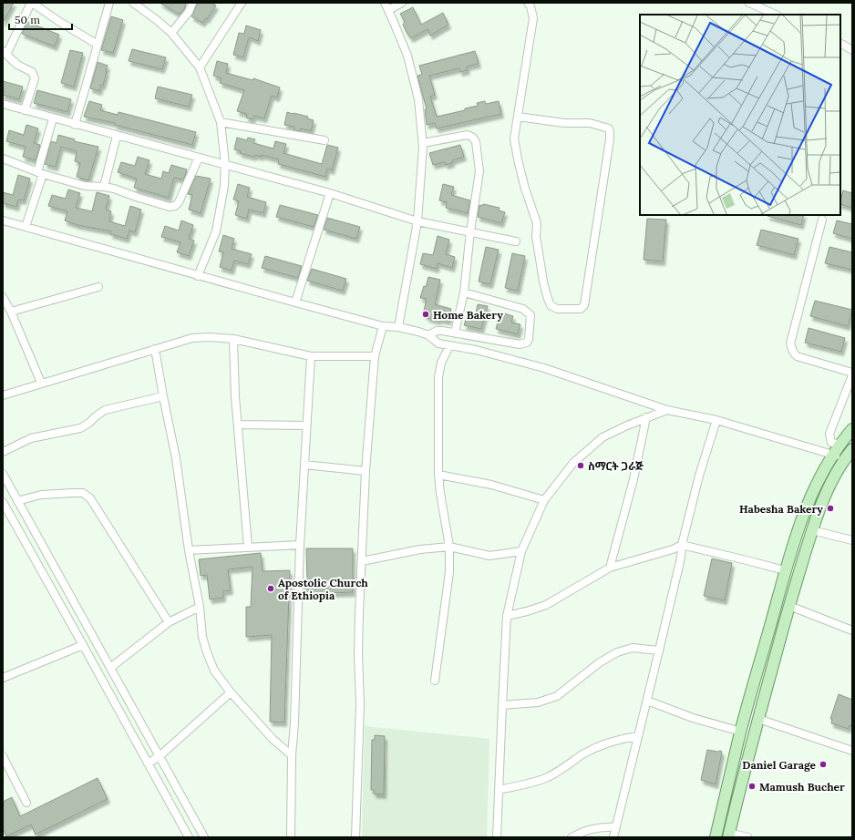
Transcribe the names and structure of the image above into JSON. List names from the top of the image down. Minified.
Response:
{"places":["Home Bakery","ስማርት ጋራጅ","Habesha Bakery","Apostolic Church of Ethiopia","Daniel Garage","Mamush Bucher"],"scale_bar":"50 m"}
